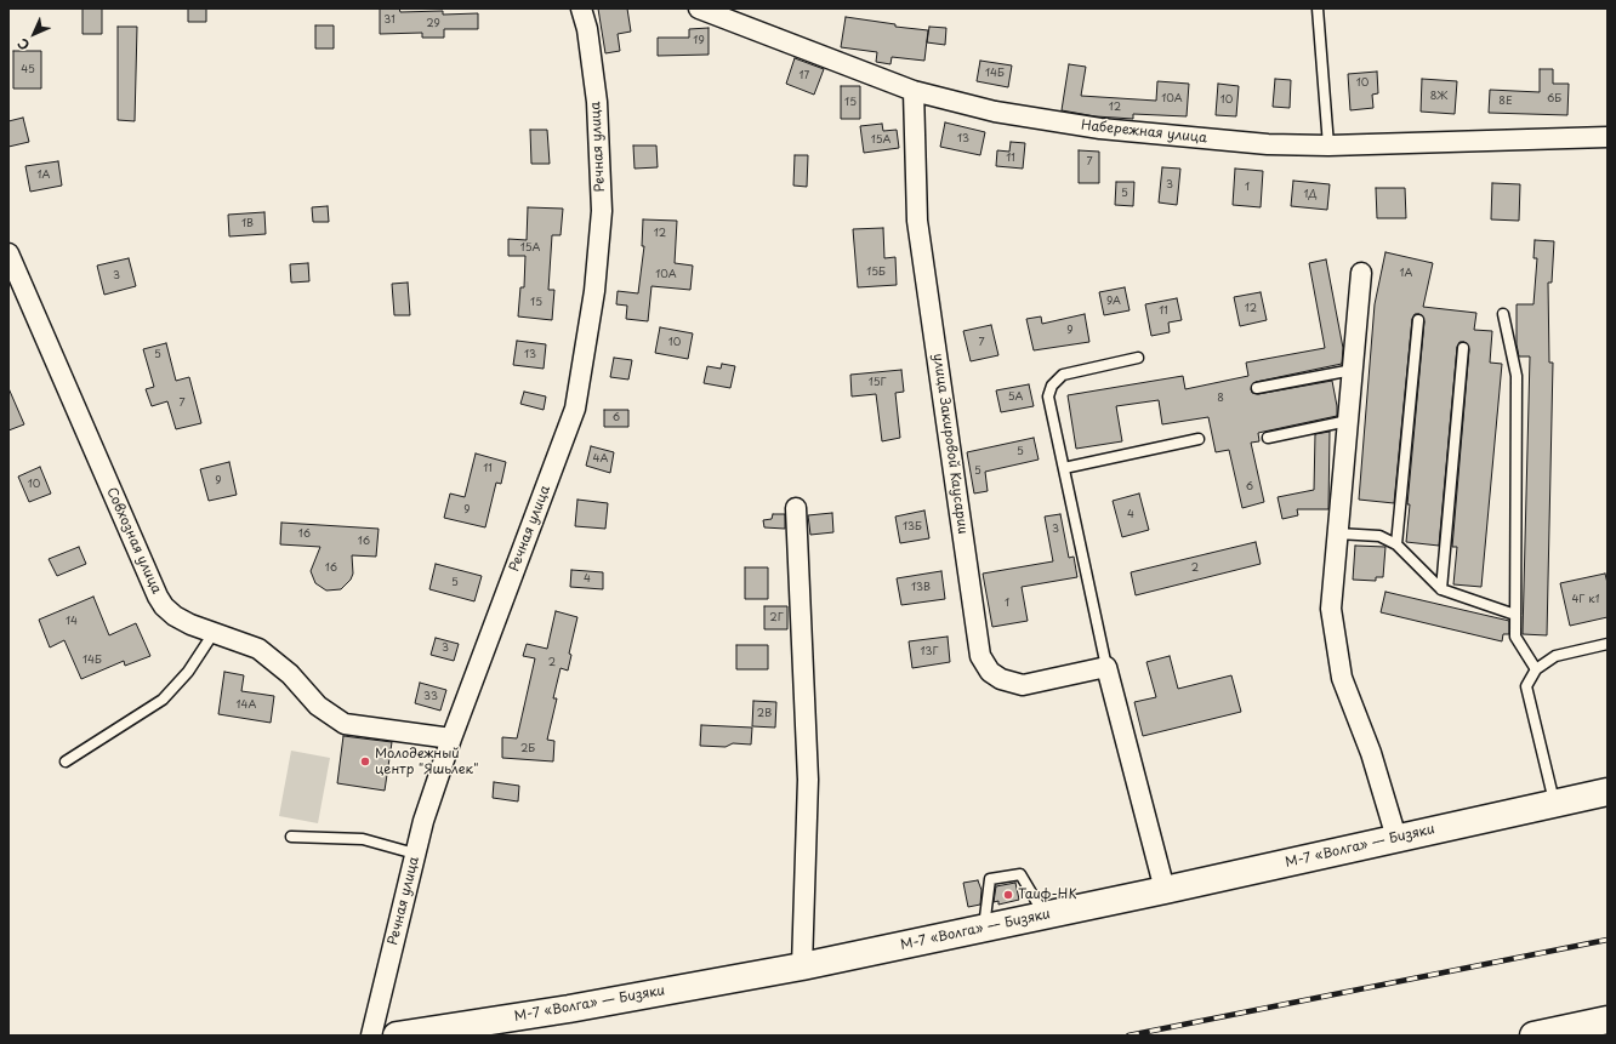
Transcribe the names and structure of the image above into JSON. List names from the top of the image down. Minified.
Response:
{"streets":{"main road":["М-7 «Волга» — Бизяки"],"street":["Набережная улица","Речная улица","улица Закировой Каусарии","Совхозная улица"]},"crossings":[["Набережная улица","улица Закировой Каусарии"],["Речная улица","Совхозная улица"]],"places":["Молодежный центр \"Яшьлек\"","Таиф-НК"],"house_numbers":["31","29","19","45","14Б","17","10","8Ж","10А","6Б","10","8Е","15","12","13","15А","11","7","1А","3","1","5","1Д","1В","12","15А","15Б","1А","10А","3","9А","15","12","11","9","10","7","5","13","15Г","5А","8","7","6","5","4А","11","5","9","10","6","9","4","13Б","3","16","16","16","2","4","5","13В","4Г к1","1","2Г","14","3","13Г","14Б","2","33","14А","2В","2Б"],"north":"bottom left"}
